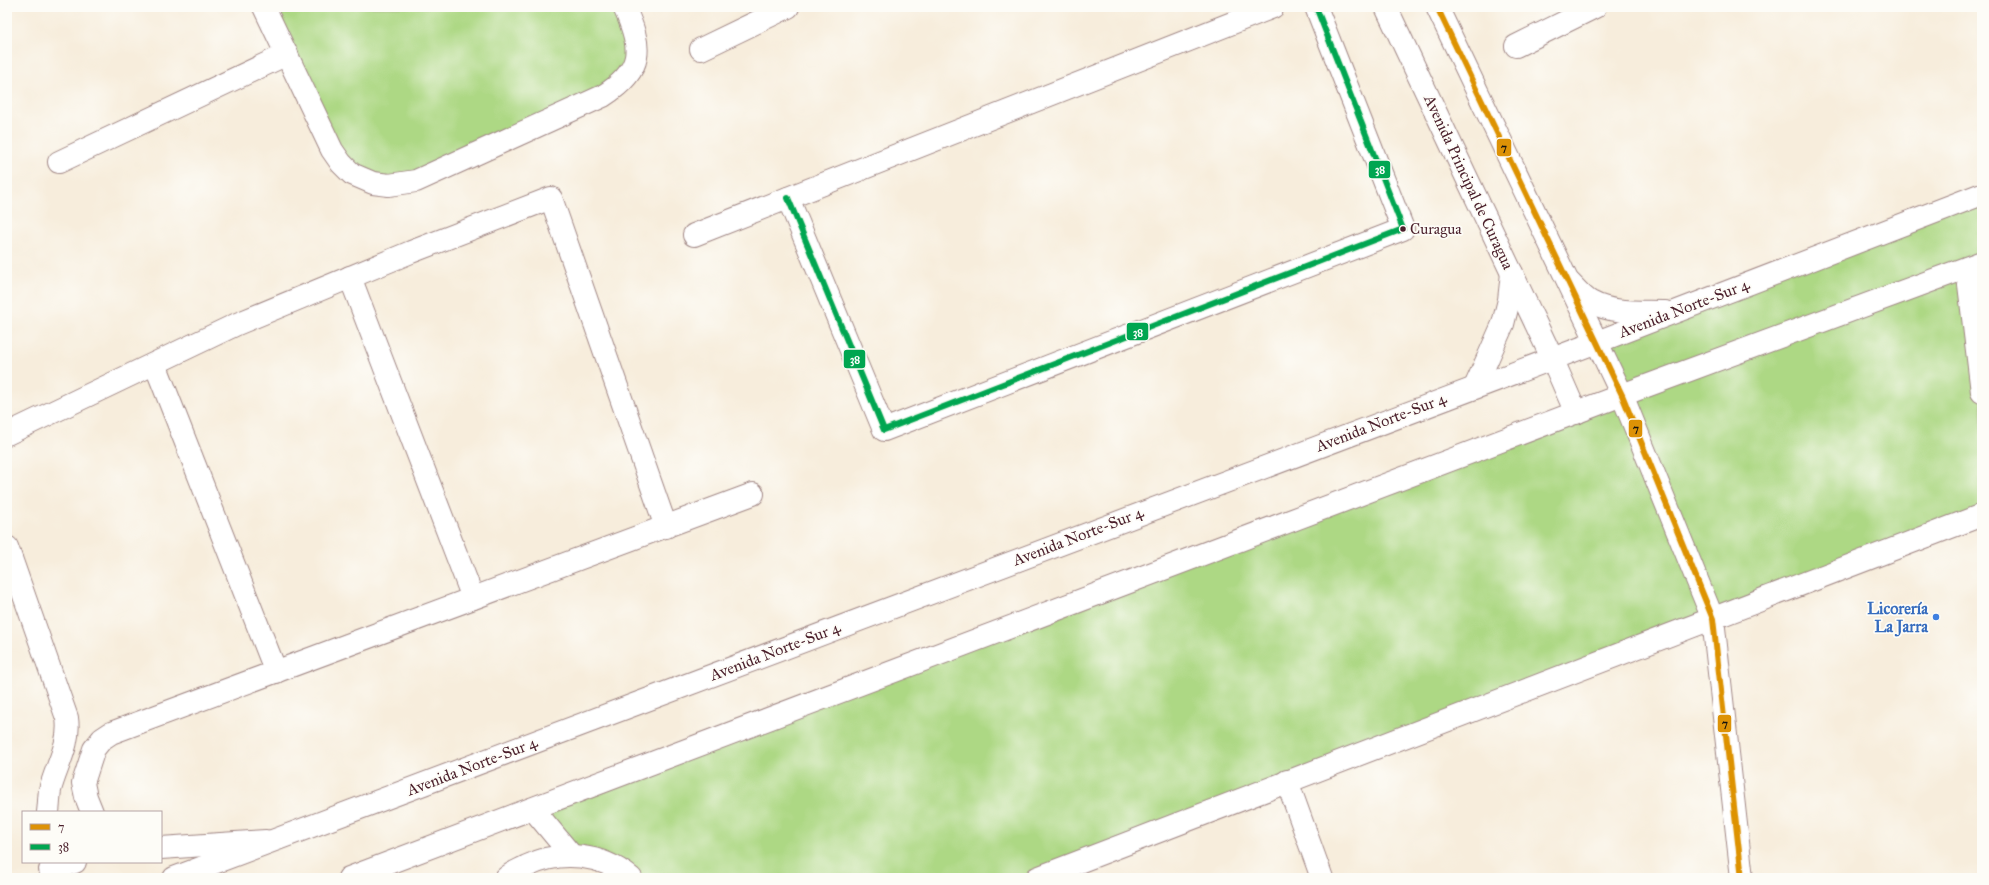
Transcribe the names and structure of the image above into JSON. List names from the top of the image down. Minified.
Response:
{"streets":{"street":["Avenida Principal de Curagua","Avenida Norte-Sur 4"]},"crossings":[["Avenida Principal de Curagua","Avenida Norte-Sur 4"]],"places":["Curagua","Licorería La Jarra"],"lines":["transit line 7","transit line 38"],"legend":["7","38"]}
